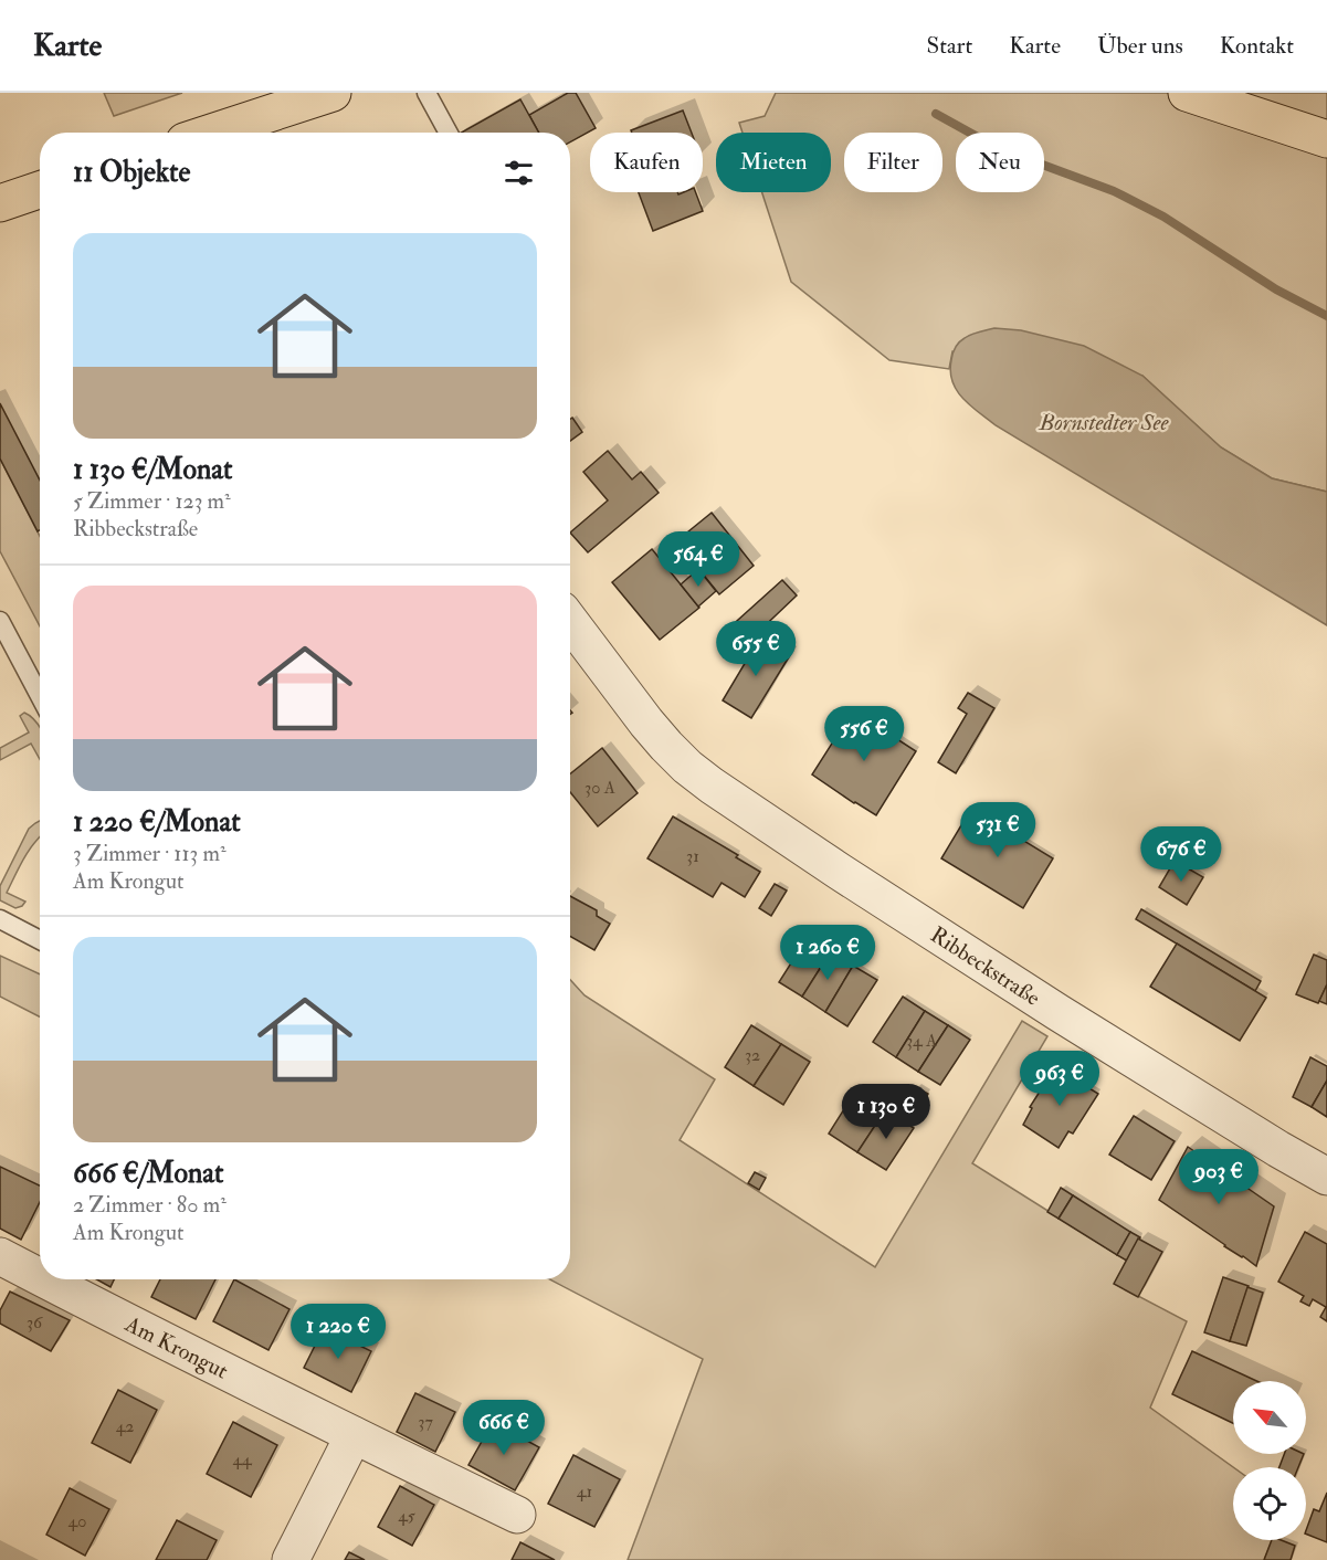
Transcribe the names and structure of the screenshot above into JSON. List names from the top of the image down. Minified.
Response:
{"streets":{"street":["Ribbeckstraße","Am Krongut"]},"water":["Bornstedter See"],"house_numbers":["30 A","31","34 A","32","36","37","42","44","41","45","40"],"north":"top left","page":{"header":"Karte","nav":["Start","Karte","Über uns","Kontakt"],"chip":["Kaufen","Mieten","Filter","Neu"],"heading":"11 Objekte","list":[{"name":"1 130 €/Monat","note":"5 Zimmer · 123 m² · Ribbeckstraße"},{"name":"1 220 €/Monat","note":"3 Zimmer · 113 m² · Am Krongut"},{"name":"666 €/Monat","note":"2 Zimmer · 80 m² · Am Krongut"}],"price":["564 €","655 €","556 €","531 €","676 €","1 260 €","963 €","1 130 €","903 €","1 220 €","666 €"]}}
